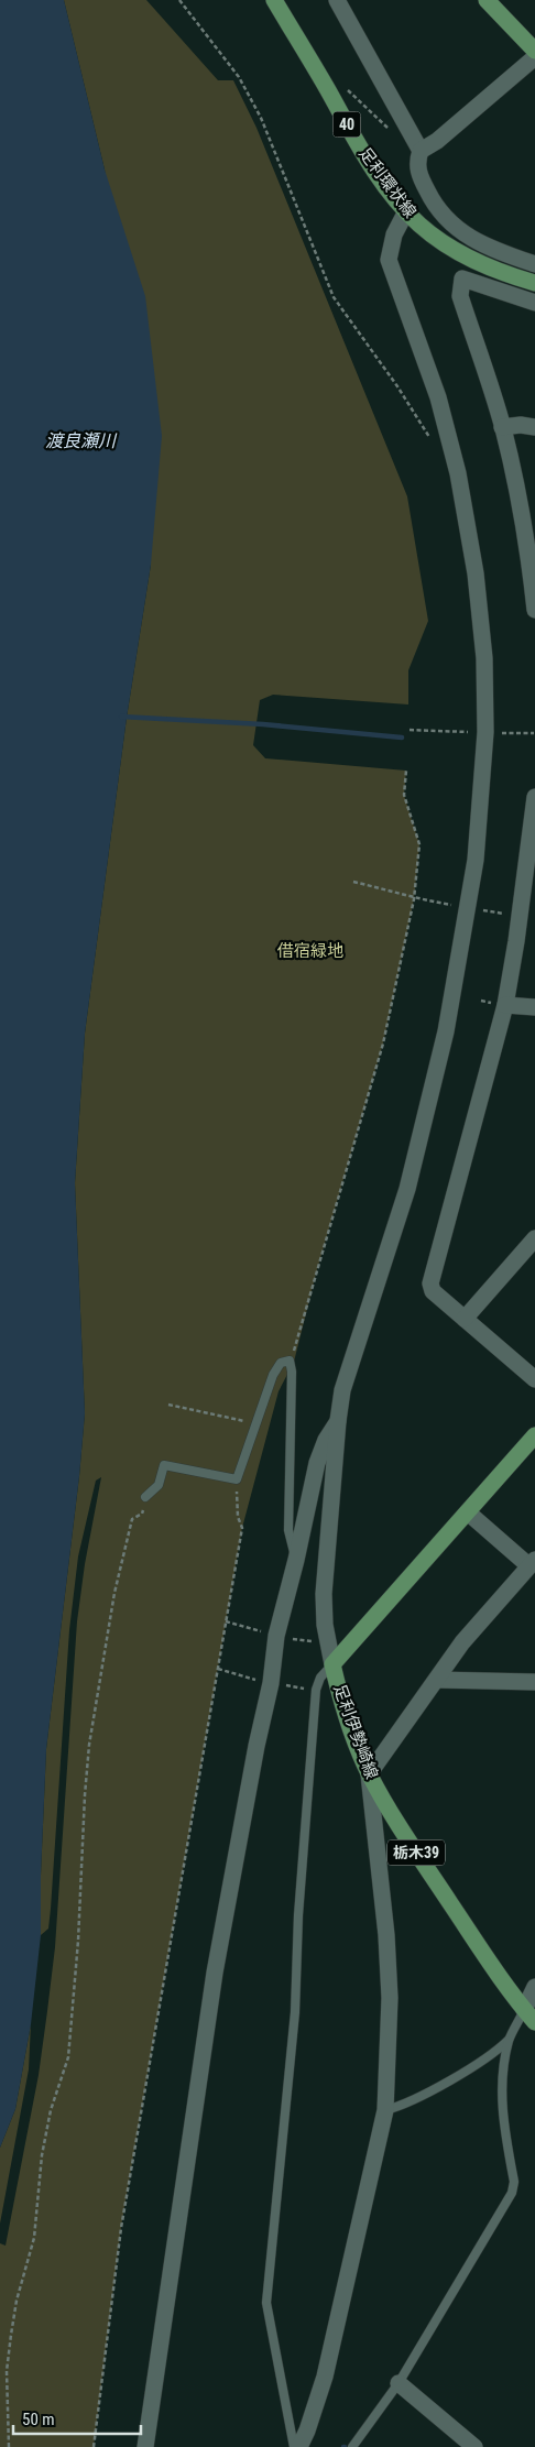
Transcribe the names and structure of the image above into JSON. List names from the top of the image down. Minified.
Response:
{"streets":{"main road":["40","足利環状線","足利伊勢崎線","栃木39"]},"water":["渡良瀬川"],"parks":["借宿緑地"],"scale_bar":"50 m"}
